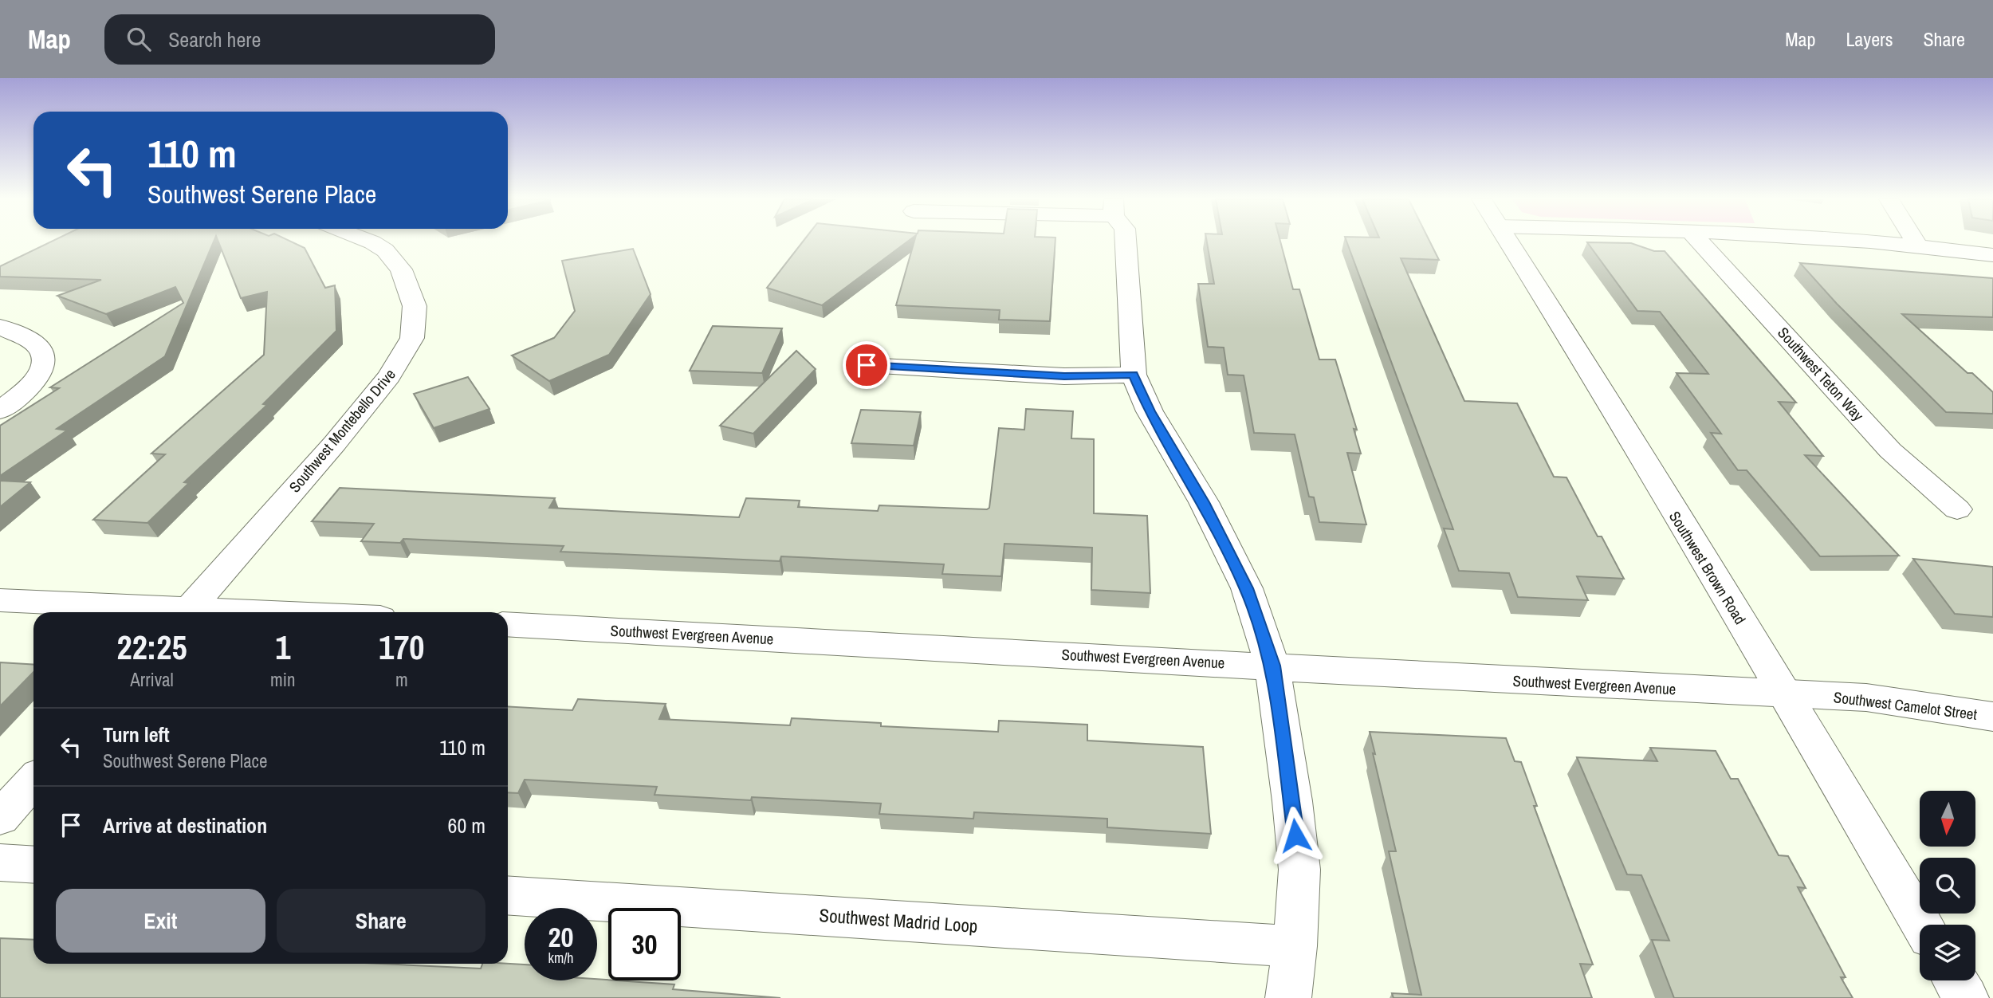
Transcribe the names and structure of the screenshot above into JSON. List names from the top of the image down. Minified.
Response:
{"streets":{"street":["Southwest Teton Way","Southwest Montebello Drive","Southwest Brown Road","Southwest Evergreen Avenue","Southwest Camelot Street","Southwest Madrid Loop"]},"crossings":[["Southwest Brown Road","Southwest Evergreen Avenue"],["Southwest Brown Road","Southwest Camelot Street"],["Southwest Evergreen Avenue","Southwest Camelot Street"]],"north":"bottom","page":{"header":"Map","search":"Search here","nav":["Map","Layers","Share"],"turn":["110 m","Southwest Serene Place"],"eta":["22:25","Arrival","1","min","170","m"],"list":[{"name":"Turn left","note":"Southwest Serene Place","value":"110 m"},{"name":"Arrive at destination","value":"60 m"}],"buttons":["Exit","Share"],"speed":"20 km/h","limit":"30"}}
